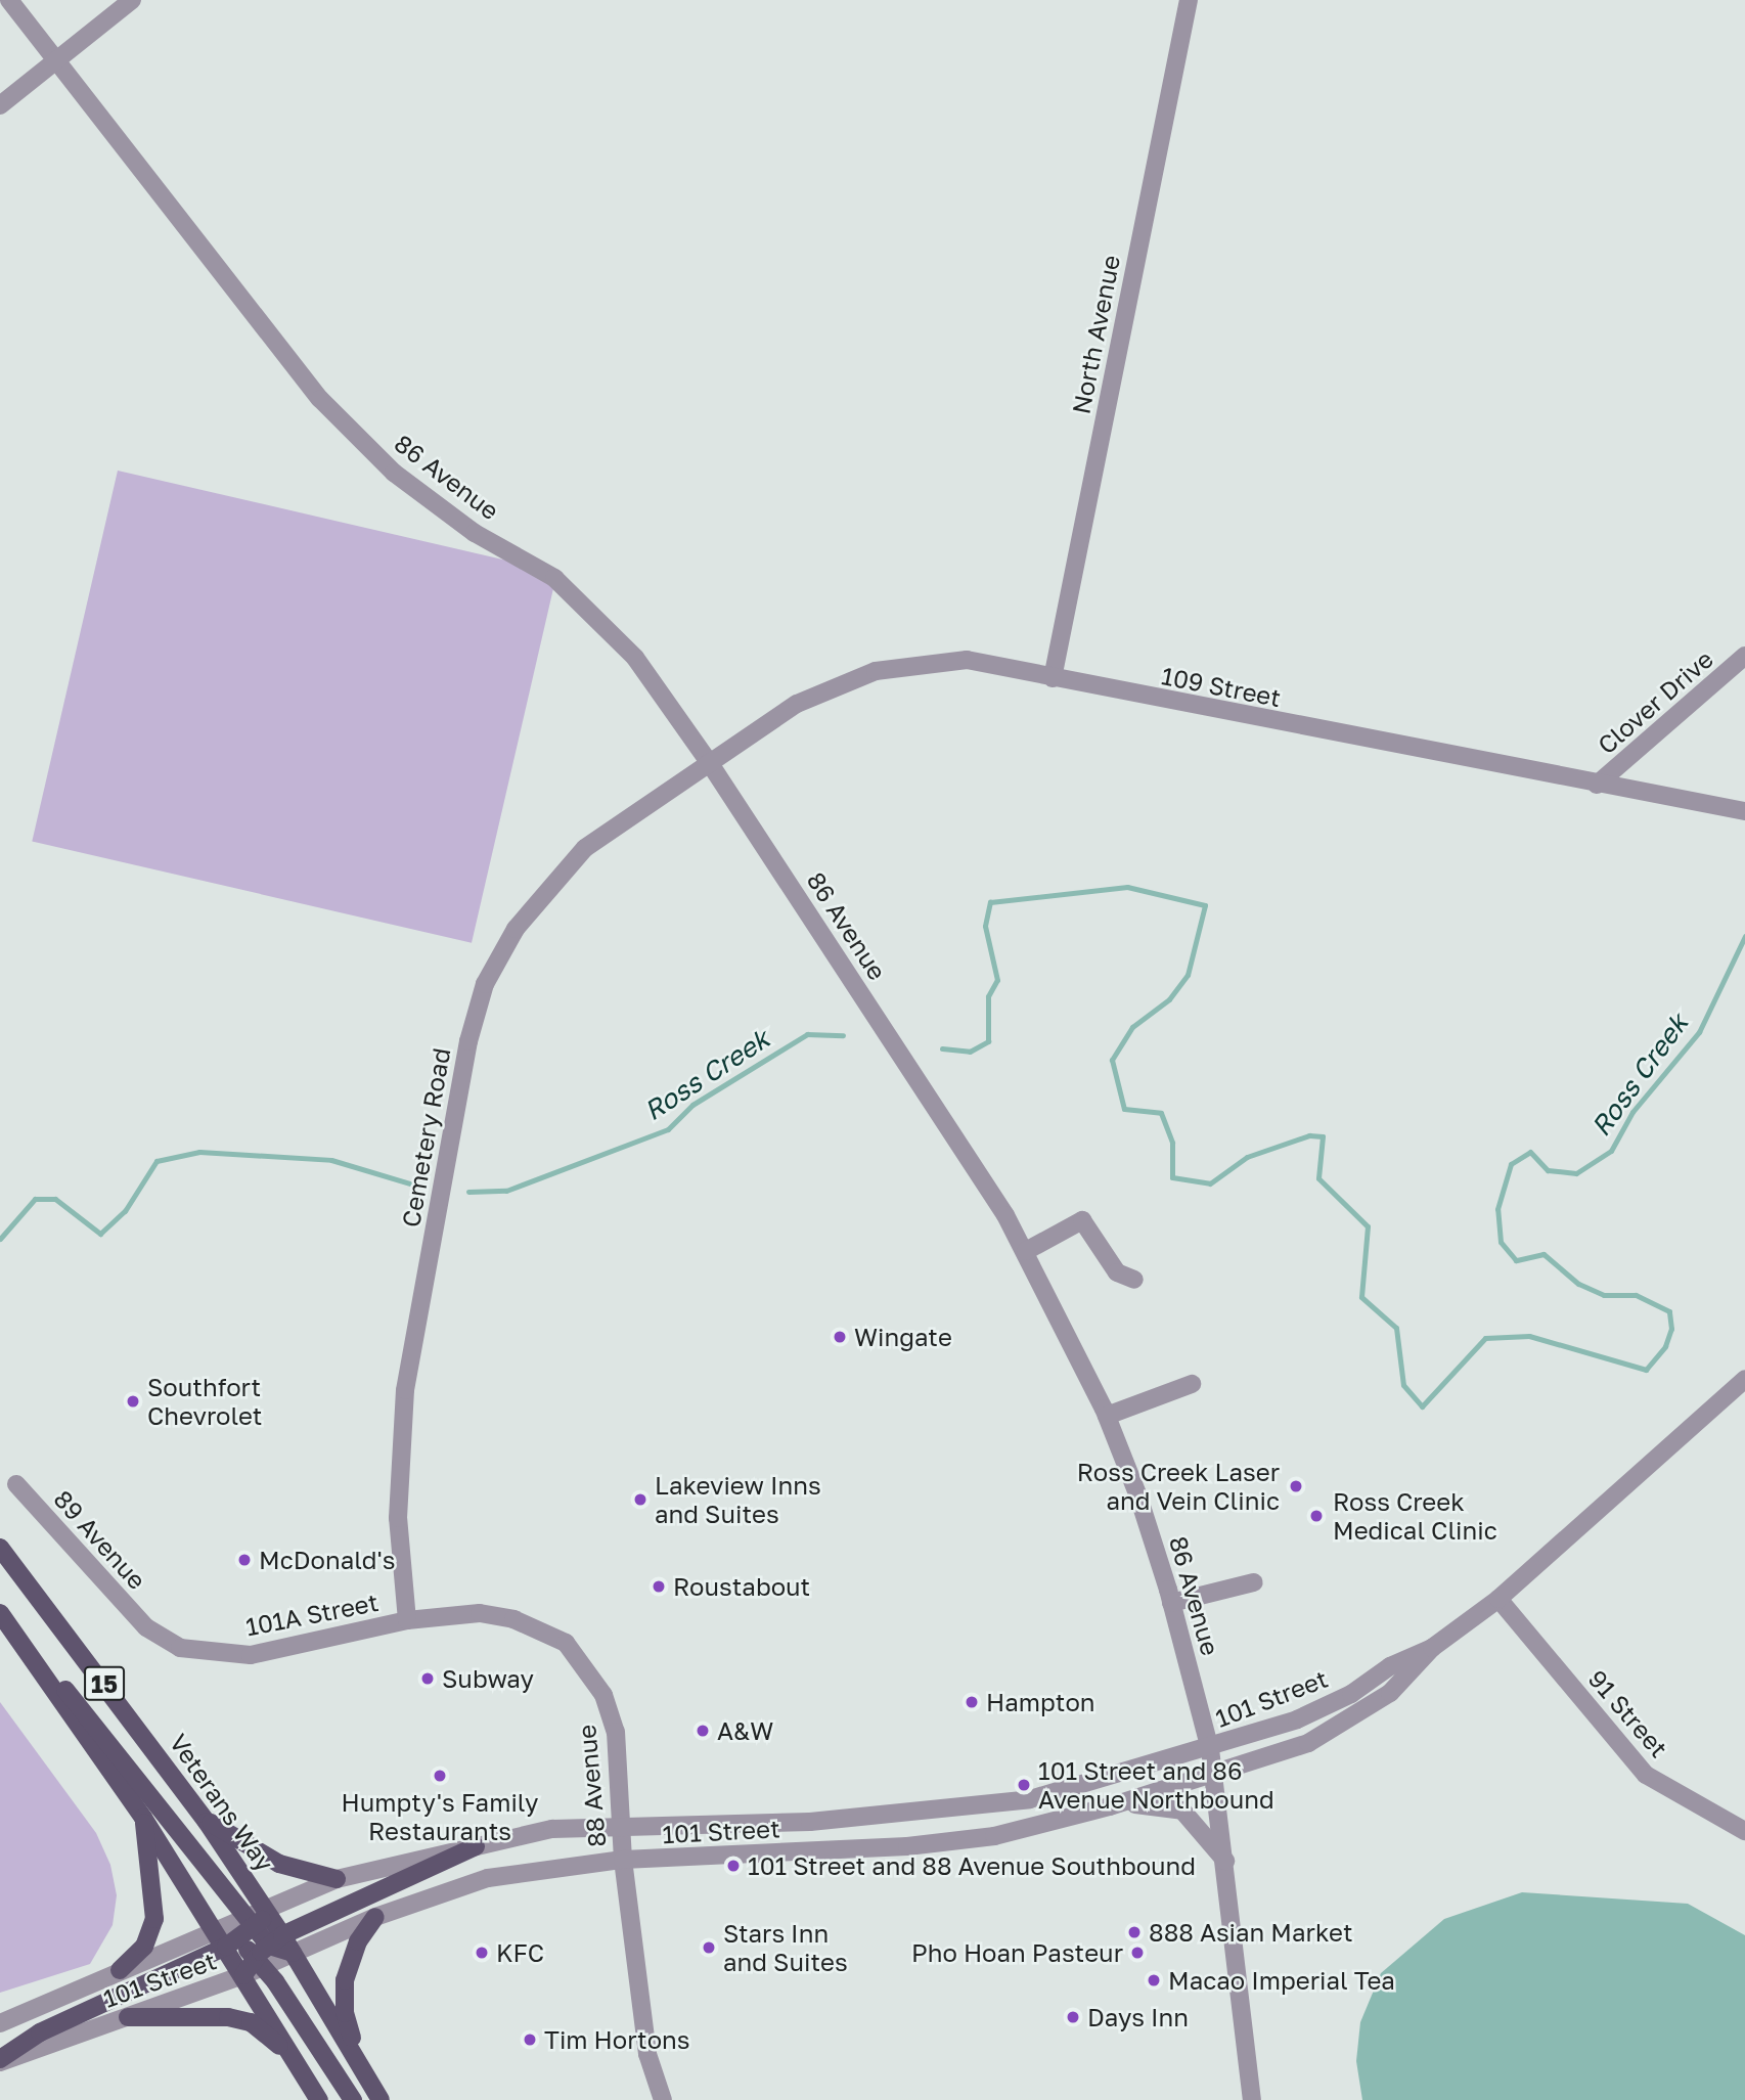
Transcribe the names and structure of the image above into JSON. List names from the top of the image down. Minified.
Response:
{"streets":{"main road":["15","Veterans Way"],"street":["North Avenue","86 Avenue","109 Street","Clover Drive","Cemetery Road","89 Avenue","101A Street","101 Street","91 Street","88 Avenue"]},"crossings":[["North Avenue","109 Street"],["86 Avenue","109 Street"],["86 Avenue","Cemetery Road"],["86 Avenue","101 Street"],["109 Street","Clover Drive"],["109 Street","Cemetery Road"],["Cemetery Road","101A Street"],["Cemetery Road","88 Avenue"],["89 Avenue","101A Street"],["101A Street","88 Avenue"],["15","101 Street"],["101 Street","91 Street"],["101 Street","88 Avenue"],["101 Street","Veterans Way"]],"water":["Ross Creek"],"places":["Wingate","Southfort Chevrolet","Ross Creek Laser and Vein Clinic","Lakeview Inns and Suites","Ross Creek Medical Clinic","McDonald's","Roustabout","Subway","Hampton","A&W","Humpty's Family Restaurants","101 Street and 86 Avenue Northbound","101 Street and 88 Avenue Southbound","888 Asian Market","Stars Inn and Suites","KFC","Pho Hoan Pasteur","Macao Imperial Tea","Days Inn","Tim Hortons"]}
